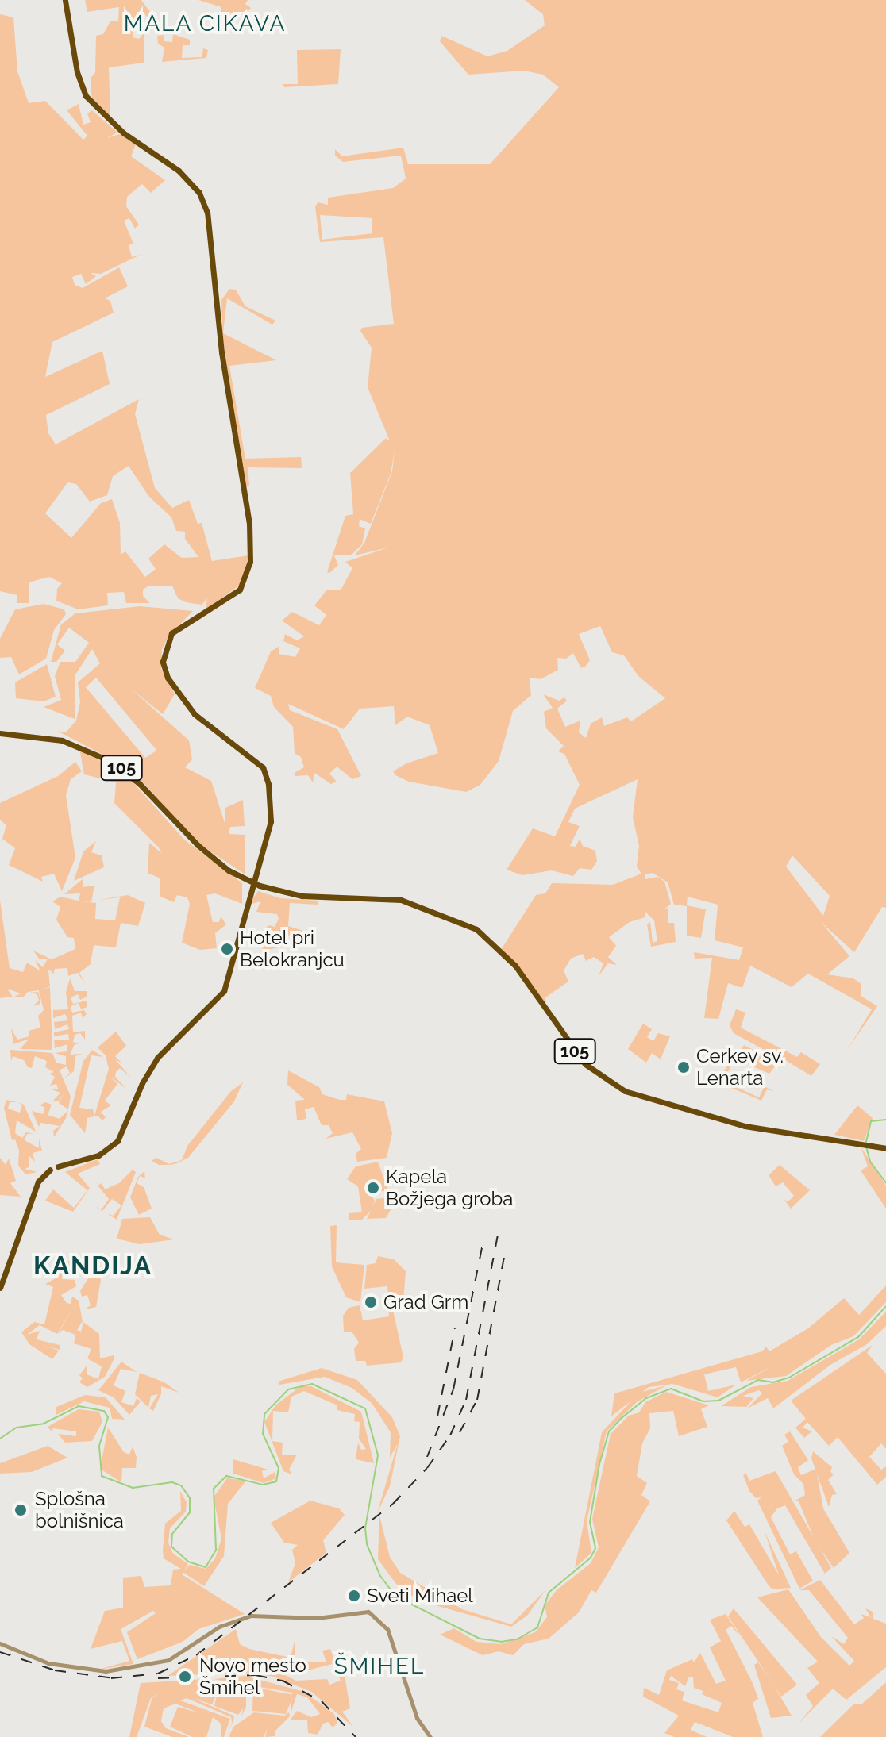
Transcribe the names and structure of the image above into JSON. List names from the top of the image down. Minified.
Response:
{"streets":{"main road":["105"]},"districts":["MALA CIKAVA","KANDIJA","ŠMIHEL"],"places":["Hotel pri Belokranjcu","Cerkev sv. Lenarta","Kapela Božjega groba","Grad Grm","Splošna bolnišnica","Sveti Mihael","Novo mesto Šmihel"]}
